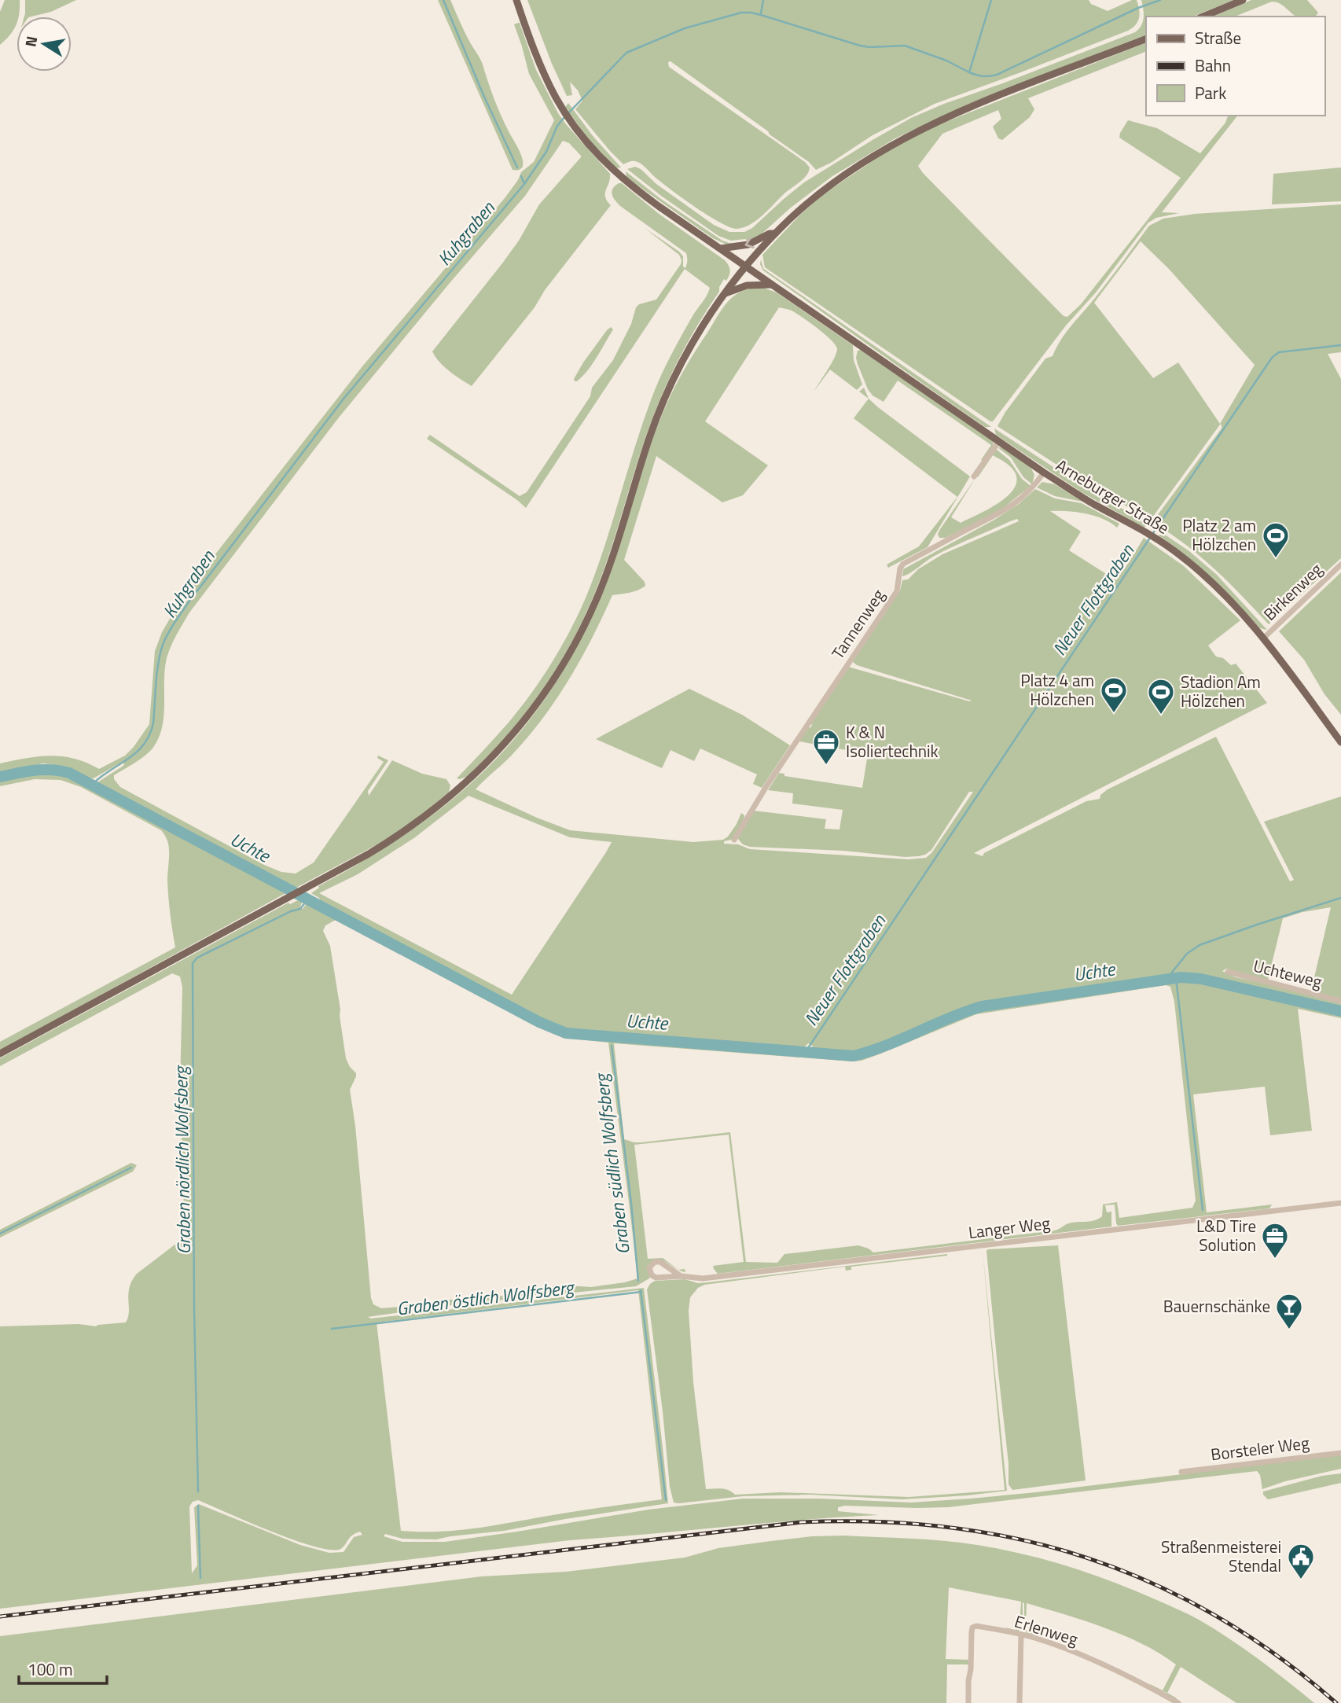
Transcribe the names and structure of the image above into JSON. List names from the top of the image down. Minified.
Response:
{"streets":{"main road":["Arneburger Straße"],"street":["Birkenweg","Tannenweg","Uchteweg","Langer Weg","Borsteler Weg","Erlenweg"]},"crossings":[["Arneburger Straße","Birkenweg"],["Arneburger Straße","Tannenweg"]],"water":["Kuhgraben","Neuer Flottgraben","Uchte","Graben nördlich Wolfsberg","Graben südlich Wolfsberg","Graben östlich Wolfsberg"],"places":{"sports":["Platz 2 am Hölzchen","Platz 4 am Hölzchen","Stadion Am Hölzchen"],"office":["K & N Isoliertechnik","L&D Tire Solution"],"bar":["Bauernschänke"],"public building":["Straßenmeisterei Stendal"]},"legend":["Straße","Bahn","Park"],"scale_bar":"100 m","north":"left"}
